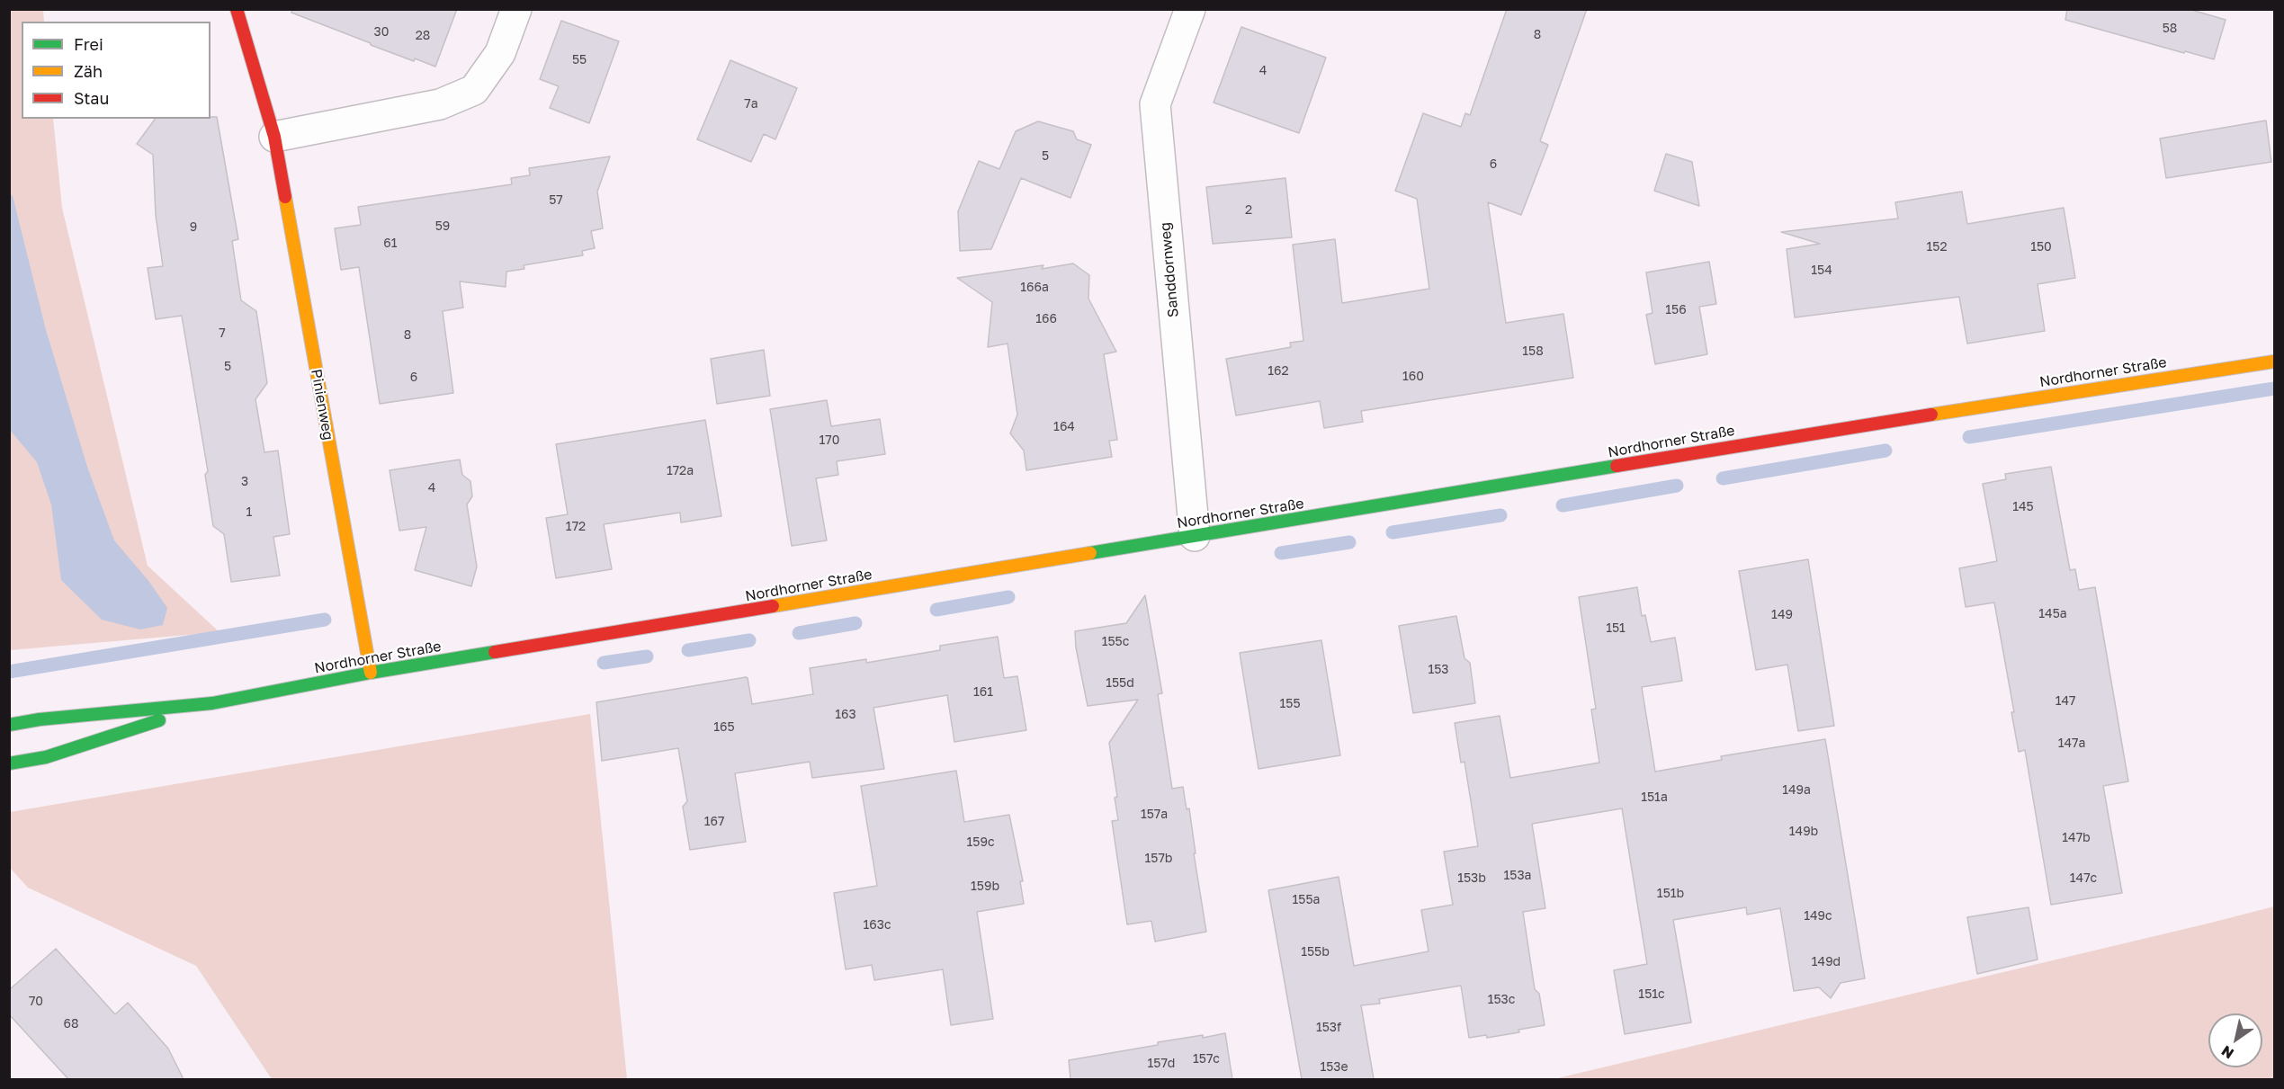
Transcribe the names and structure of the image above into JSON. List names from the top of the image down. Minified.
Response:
{"streets":{"street":["Sanddornweg","Nordhorner Straße","Pinienweg"]},"crossings":[["Sanddornweg","Nordhorner Straße"],["Nordhorner Straße","Pinienweg"]],"house_numbers":["58","30","8","28","55","4","7a","5","6","57","2","59","9","61","152","150","154","166a","156","166","7","8","158","5","162","160","6","164","170","172a","3","4","145","1","172","145a","149","151","155c","153","155d","161","147","155","163","165","147a","149a","151a","157a","167","149b","147b","159c","157b","153a","153b","147c","159b","151b","155a","149c","163c","155b","149d","151c","153c","70","68","153f","157c","157d","153e"],"legend":["Frei","Zäh","Stau"],"north":"bottom left"}
